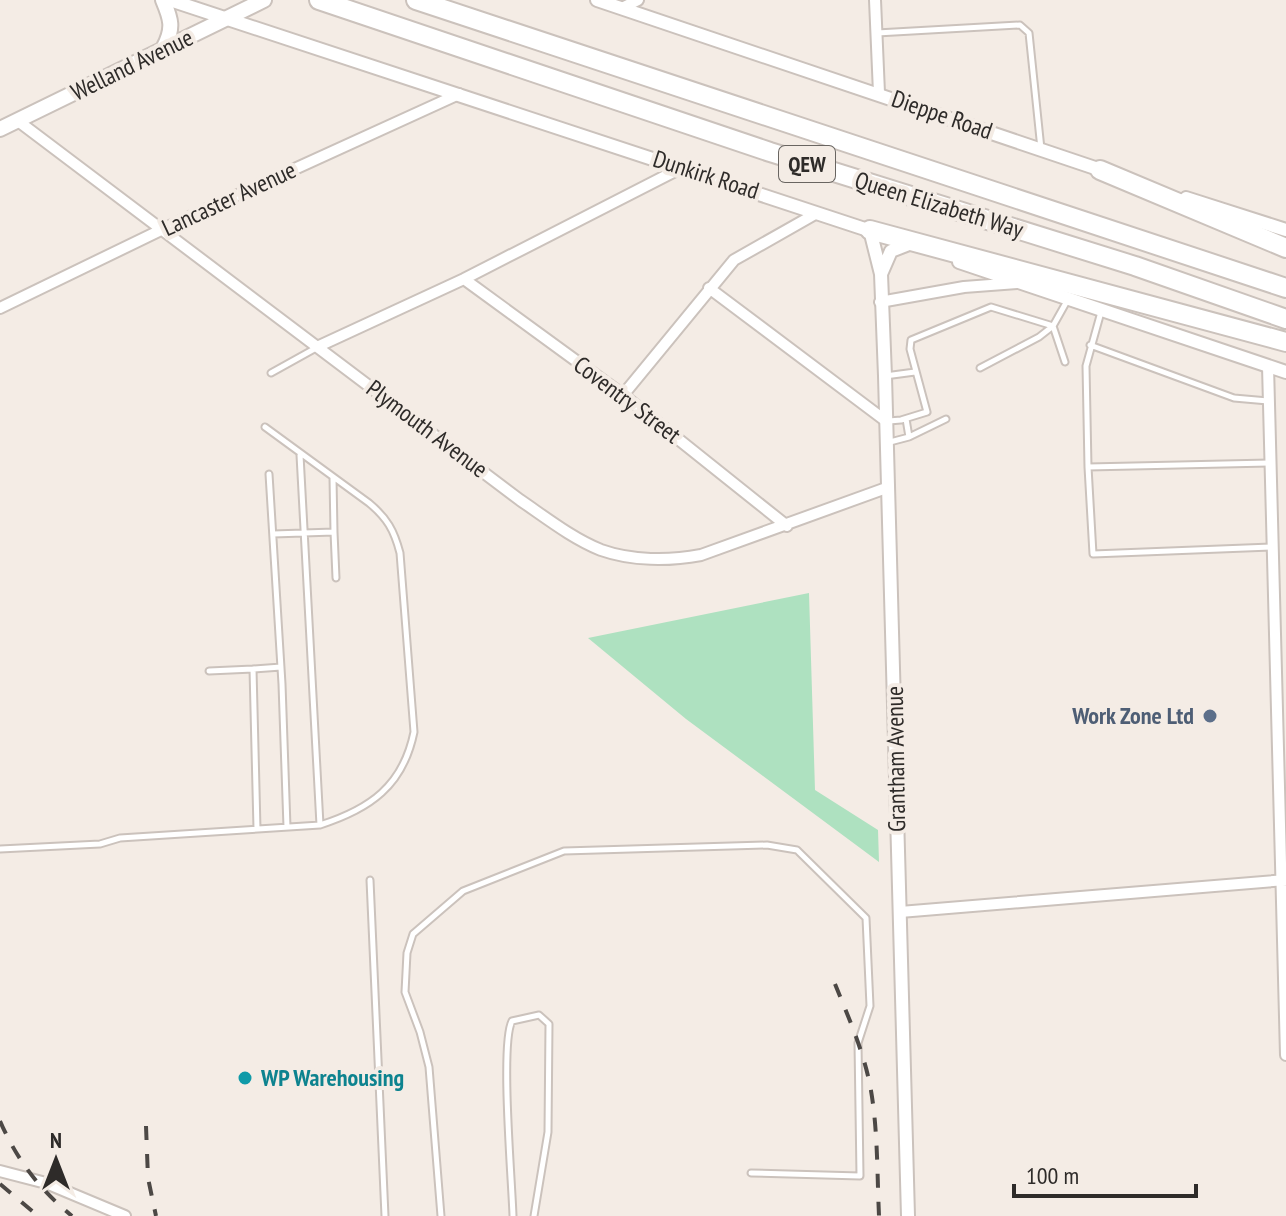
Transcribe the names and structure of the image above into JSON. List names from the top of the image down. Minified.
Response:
{"streets":{"highway":["QEW","Queen Elizabeth Way"],"main road":["Welland Avenue"],"street":["Dieppe Road","Dunkirk Road","Lancaster Avenue","Coventry Street","Plymouth Avenue","Grantham Avenue"]},"crossings":[["Welland Avenue","Dunkirk Road"],["Welland Avenue","Plymouth Avenue"],["Dunkirk Road","Lancaster Avenue"],["Dunkirk Road","Grantham Avenue"],["Lancaster Avenue","Plymouth Avenue"],["Coventry Street","Plymouth Avenue"],["Plymouth Avenue","Grantham Avenue"]],"places":["Work Zone Ltd","WP Warehousing"],"scale_bar":"100 m","north":"top"}
